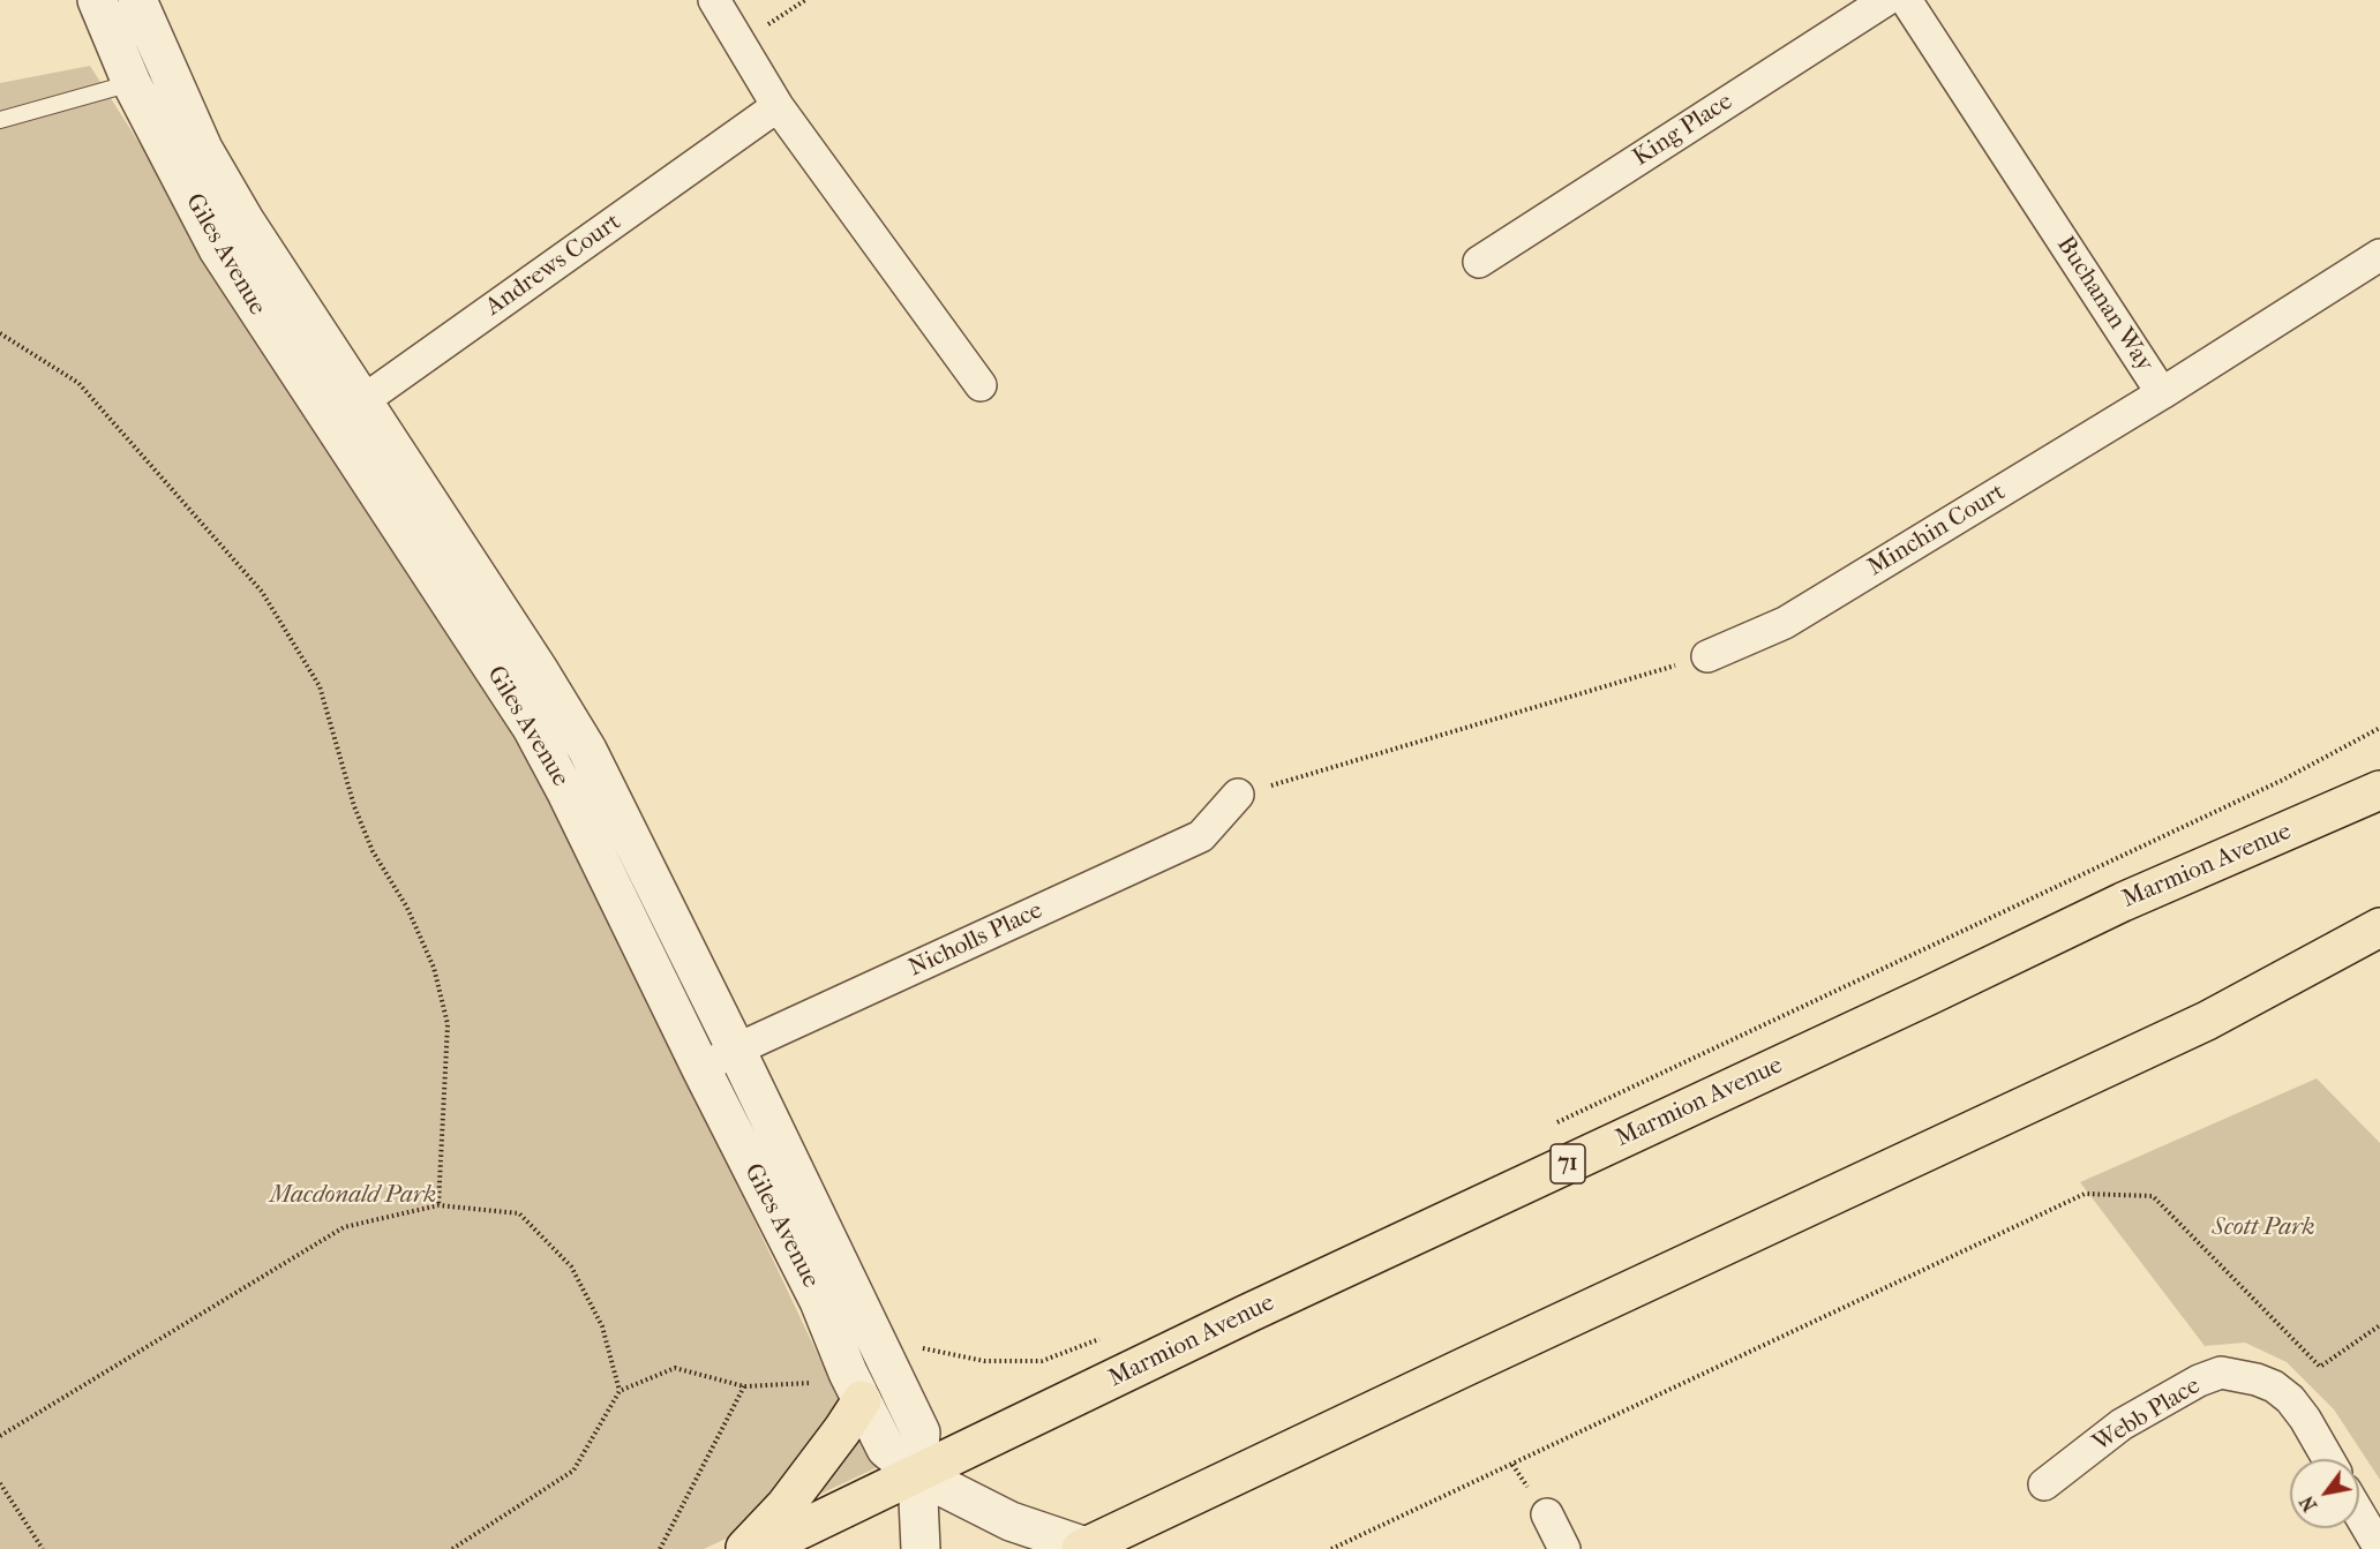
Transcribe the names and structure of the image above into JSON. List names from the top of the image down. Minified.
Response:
{"streets":{"highway":["Marmion Avenue","71"],"street":["King Place","Giles Avenue","Andrews Court","Buchanan Way","Minchin Court","Nicholls Place","Webb Place"]},"crossings":[["Giles Avenue","Andrews Court"],["Giles Avenue","Marmion Avenue"],["Giles Avenue","Nicholls Place"],["Buchanan Way","Minchin Court"]],"parks":["Macdonald Park","Scott Park"],"north":"bottom left"}
